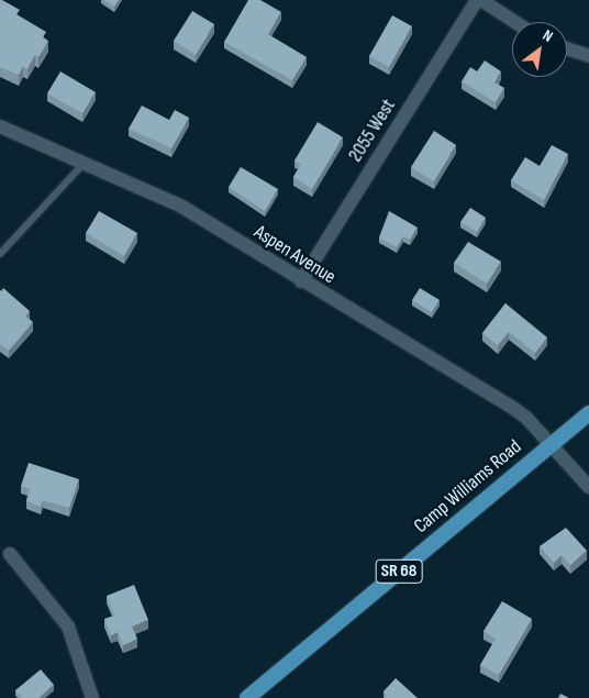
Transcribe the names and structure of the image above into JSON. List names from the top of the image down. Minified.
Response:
{"streets":{"main road":["Camp Williams Road","SR 68"],"street":["2055 West","Aspen Avenue"]},"crossings":[["2055 West","Aspen Avenue"],["Aspen Avenue","Camp Williams Road"]],"north":"top right"}
